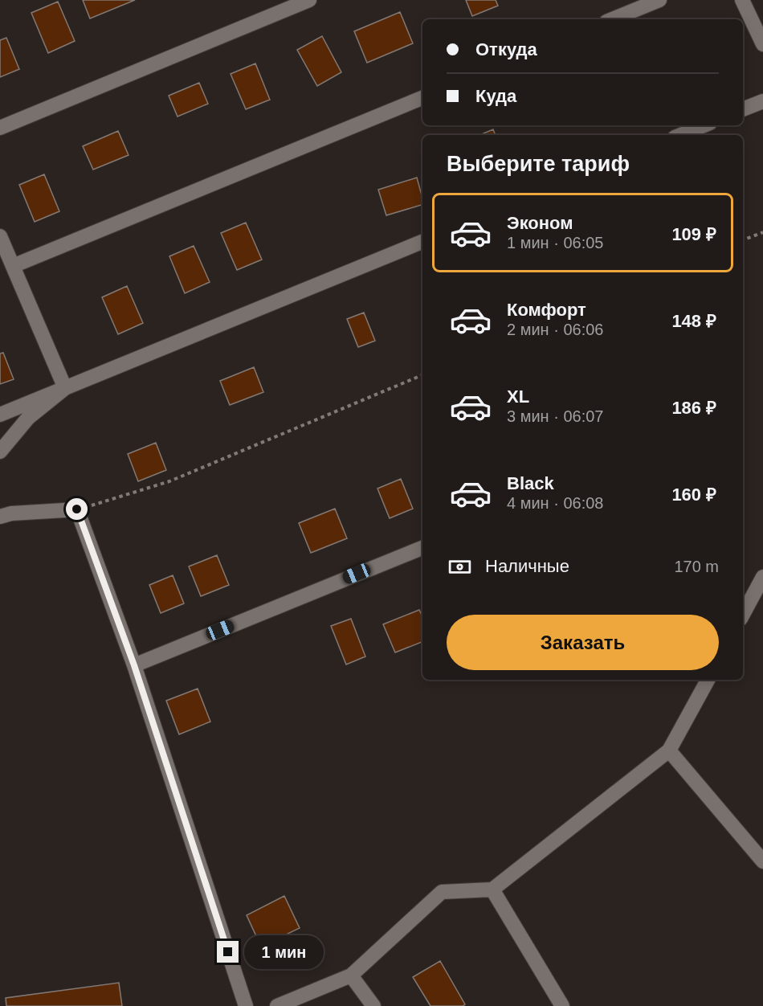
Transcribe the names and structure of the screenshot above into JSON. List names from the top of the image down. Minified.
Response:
{"page":{"banner":["Откуда","Куда"],"heading":"Выберите тариф","list":[{"name":"Эконом","note":"1 мин · 06:05","value":"109 ₽"},{"name":"Комфорт","note":"2 мин · 06:06","value":"148 ₽"},{"name":"XL","note":"3 мин · 06:07","value":"186 ₽"},{"name":"Black","note":"4 мин · 06:08","value":"160 ₽"}],"pay":["Наличные","170 m"],"buttons":"Заказать","bubble":"1 мин"}}
